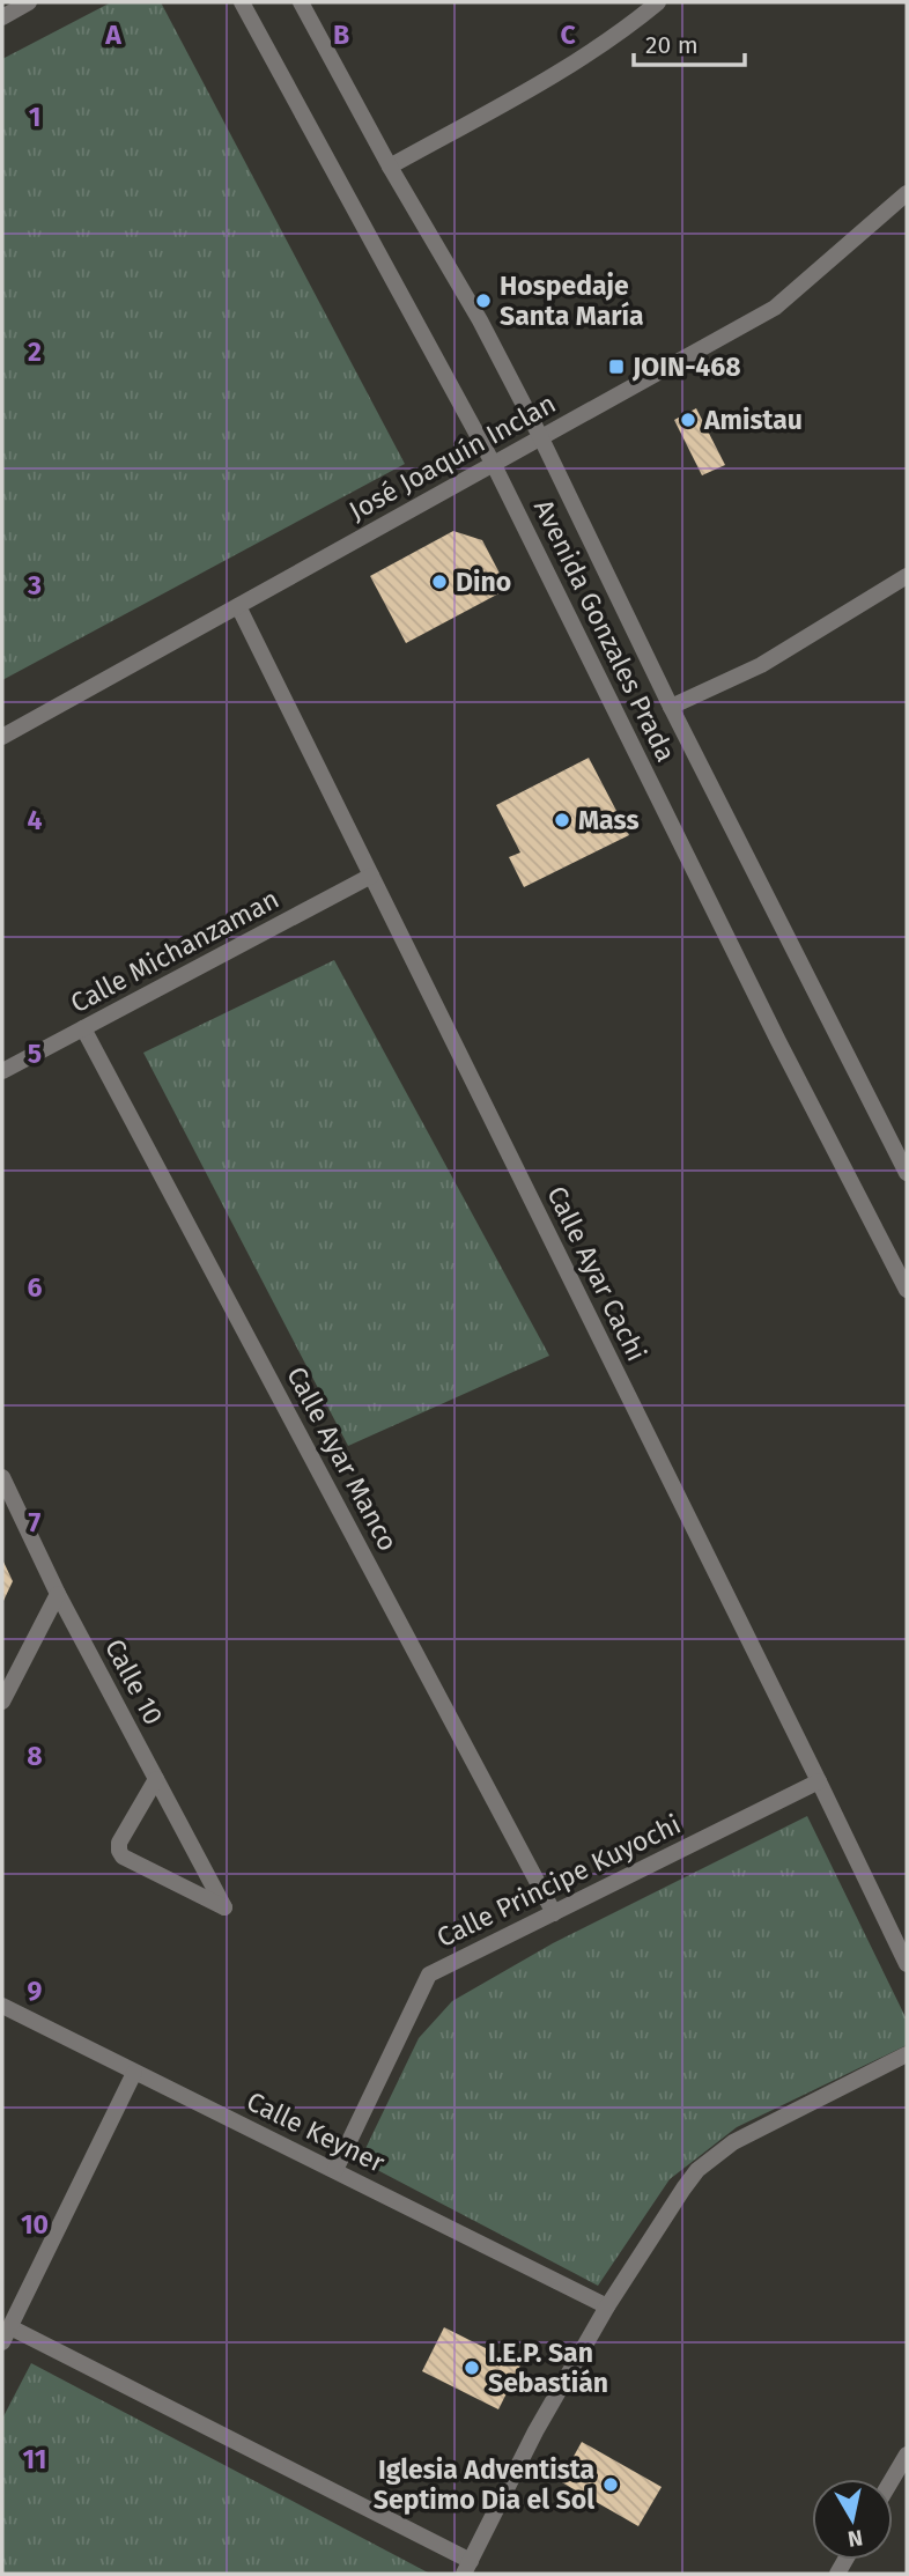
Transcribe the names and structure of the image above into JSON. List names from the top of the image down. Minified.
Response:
{"streets":{"street":["José Joaquín Inclan","Avenida Gonzales Prada","Calle Michanzaman","Calle Ayar Cachi","Calle Ayar Manco","Calle 10","Calle Principe Kuyochi","Calle Keyner"]},"crossings":[["José Joaquín Inclan","Avenida Gonzales Prada"],["José Joaquín Inclan","Calle Ayar Cachi"],["Calle Michanzaman","Calle Ayar Cachi"],["Calle Michanzaman","Calle Ayar Manco"],["Calle Ayar Cachi","Calle Principe Kuyochi"],["Calle Ayar Manco","Calle Principe Kuyochi"],["Calle Principe Kuyochi","Calle Keyner"]],"places":{"other":["Hospedaje Santa María","Amistau","Dino","Mass","I.E.P. San Sebastián","Iglesia Adventista Septimo Dia el Sol"],"transit":["JOIN-468"]},"scale_bar":"20 m","north":"bottom","grid":{"columns":["A","B","C"],"rows":["1","2","3","4","5","6","7","8","9","10","11"]}}
